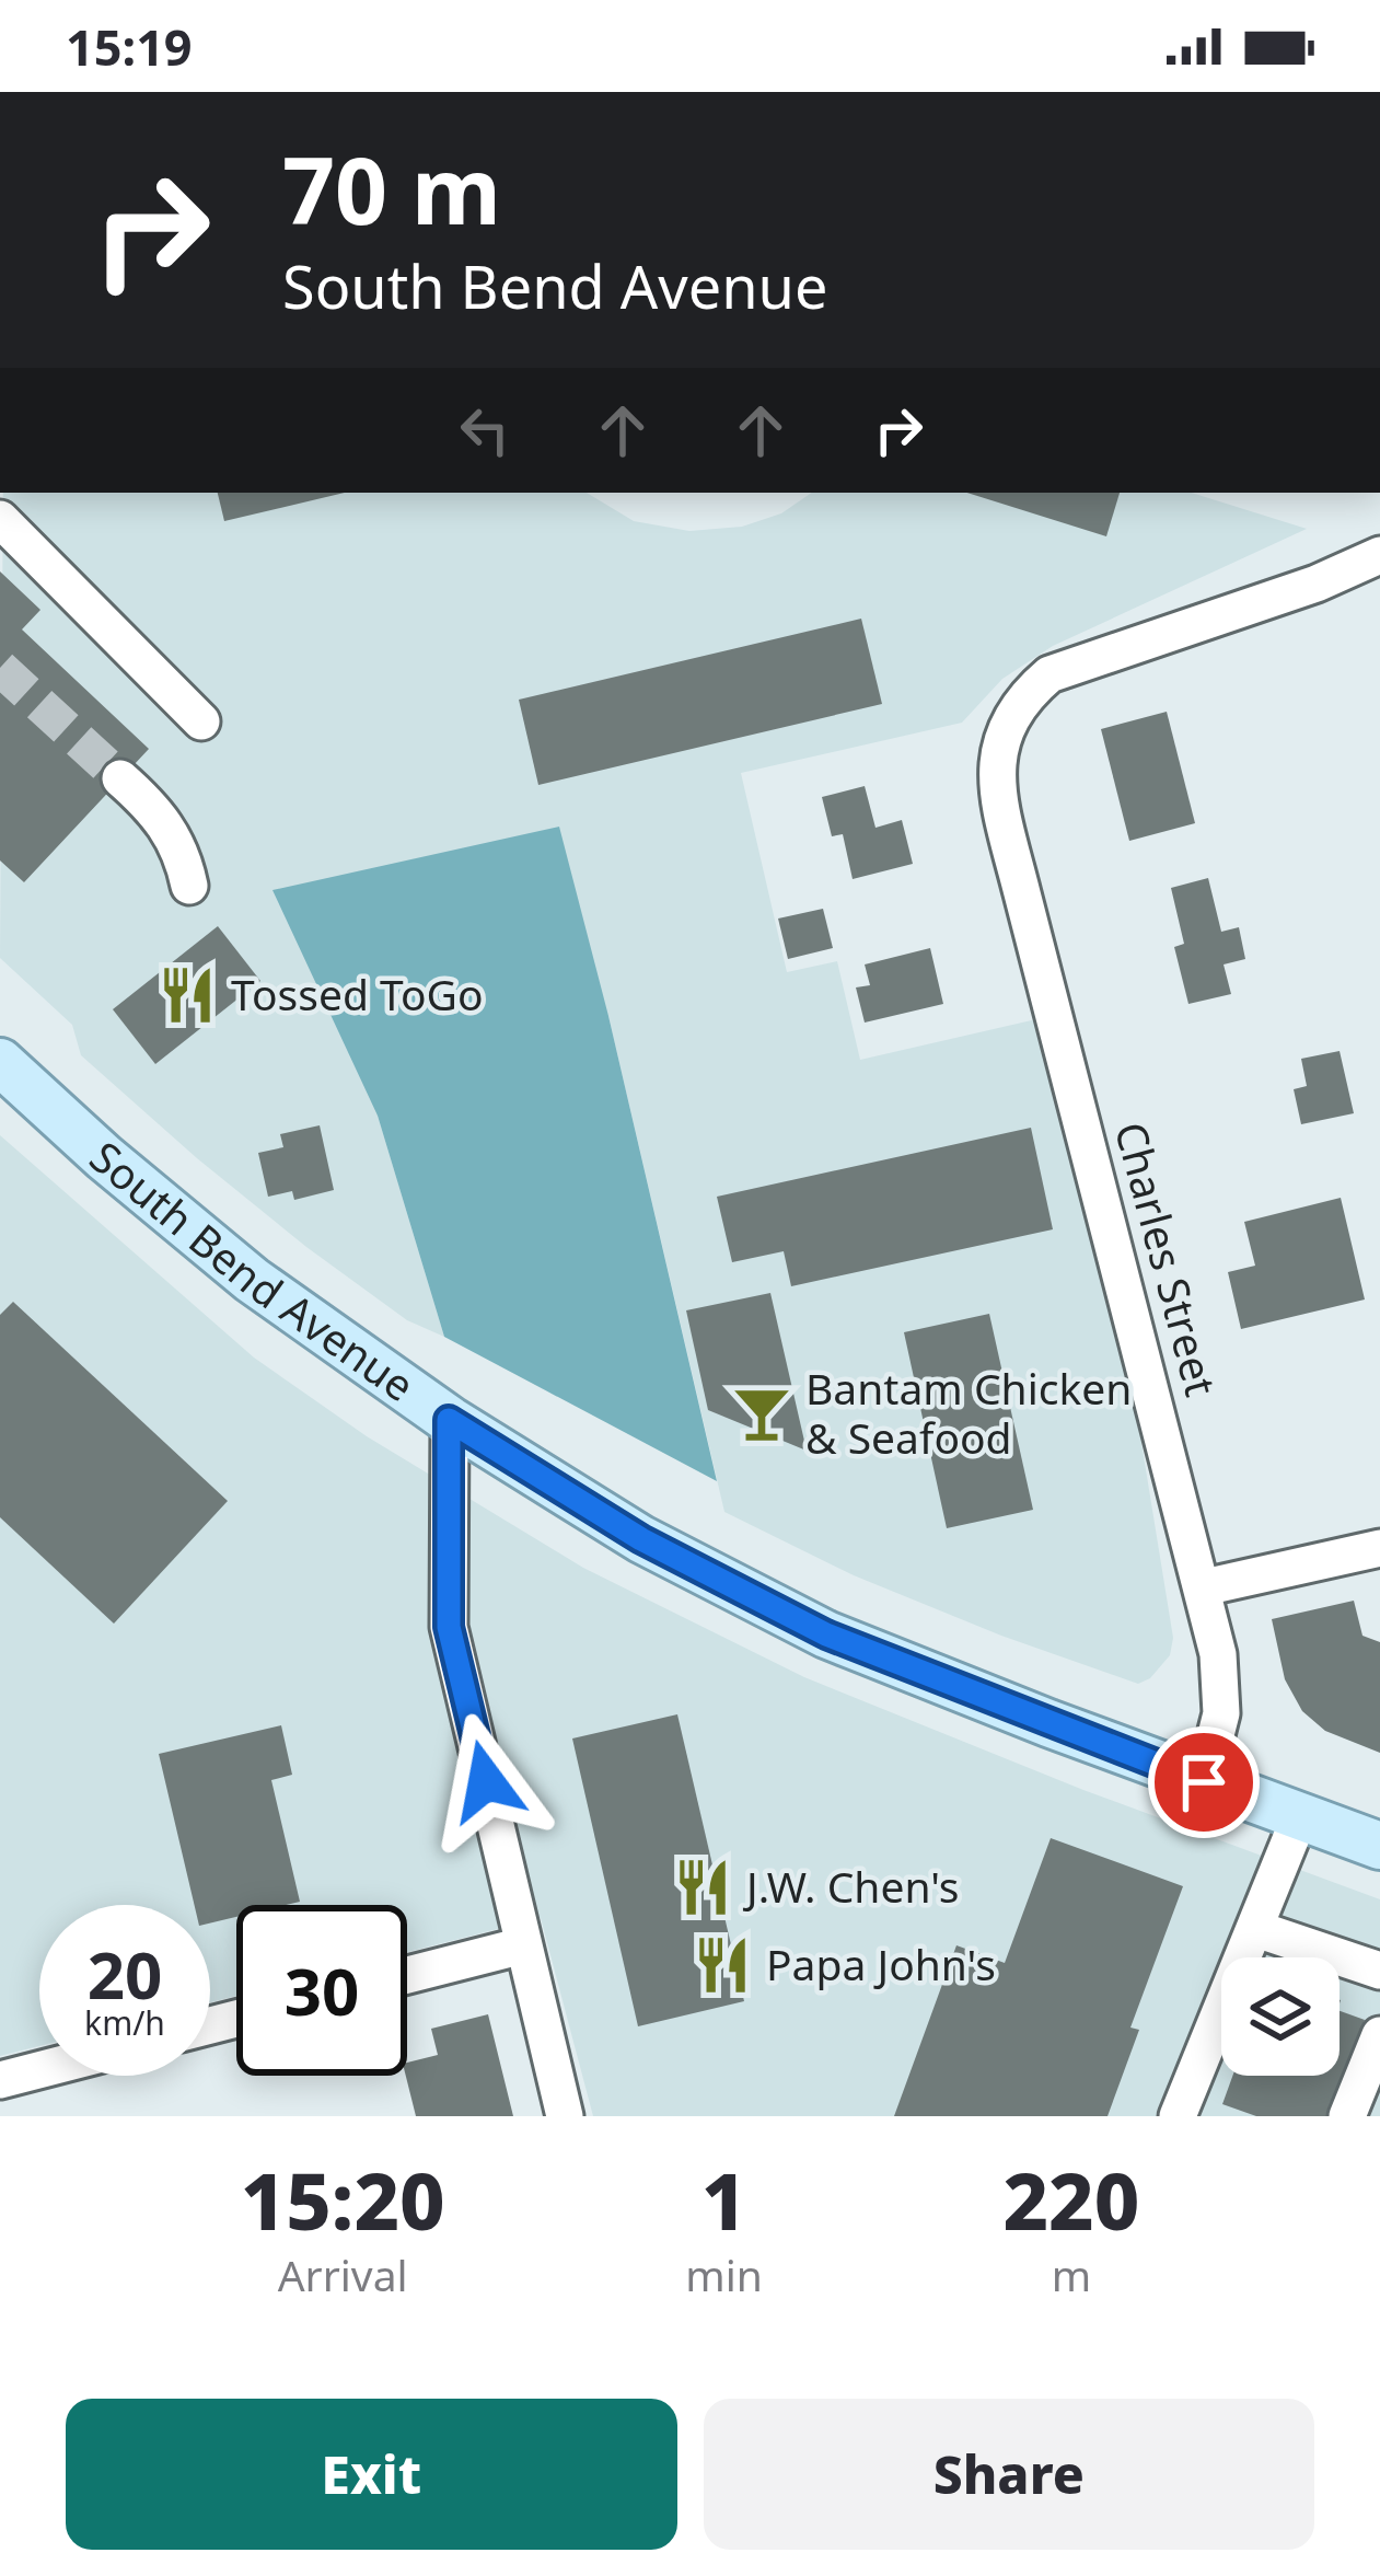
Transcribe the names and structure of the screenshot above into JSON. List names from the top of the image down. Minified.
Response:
{"streets":{"main road":["South Bend Avenue"],"street":["Charles Street"]},"crossings":[["Charles Street","South Bend Avenue"]],"places":{"restaurant":["Tossed ToGo","J.W. Chen's","Papa John's"],"bar":["Bantam Chicken & Seafood"]},"page":{"status":"15:19","turn":["70 m","South Bend Avenue"],"speed":"20 km/h","limit":"30","eta":["15:20","Arrival","1","min","220","m"],"buttons":["Exit","Share"]}}
